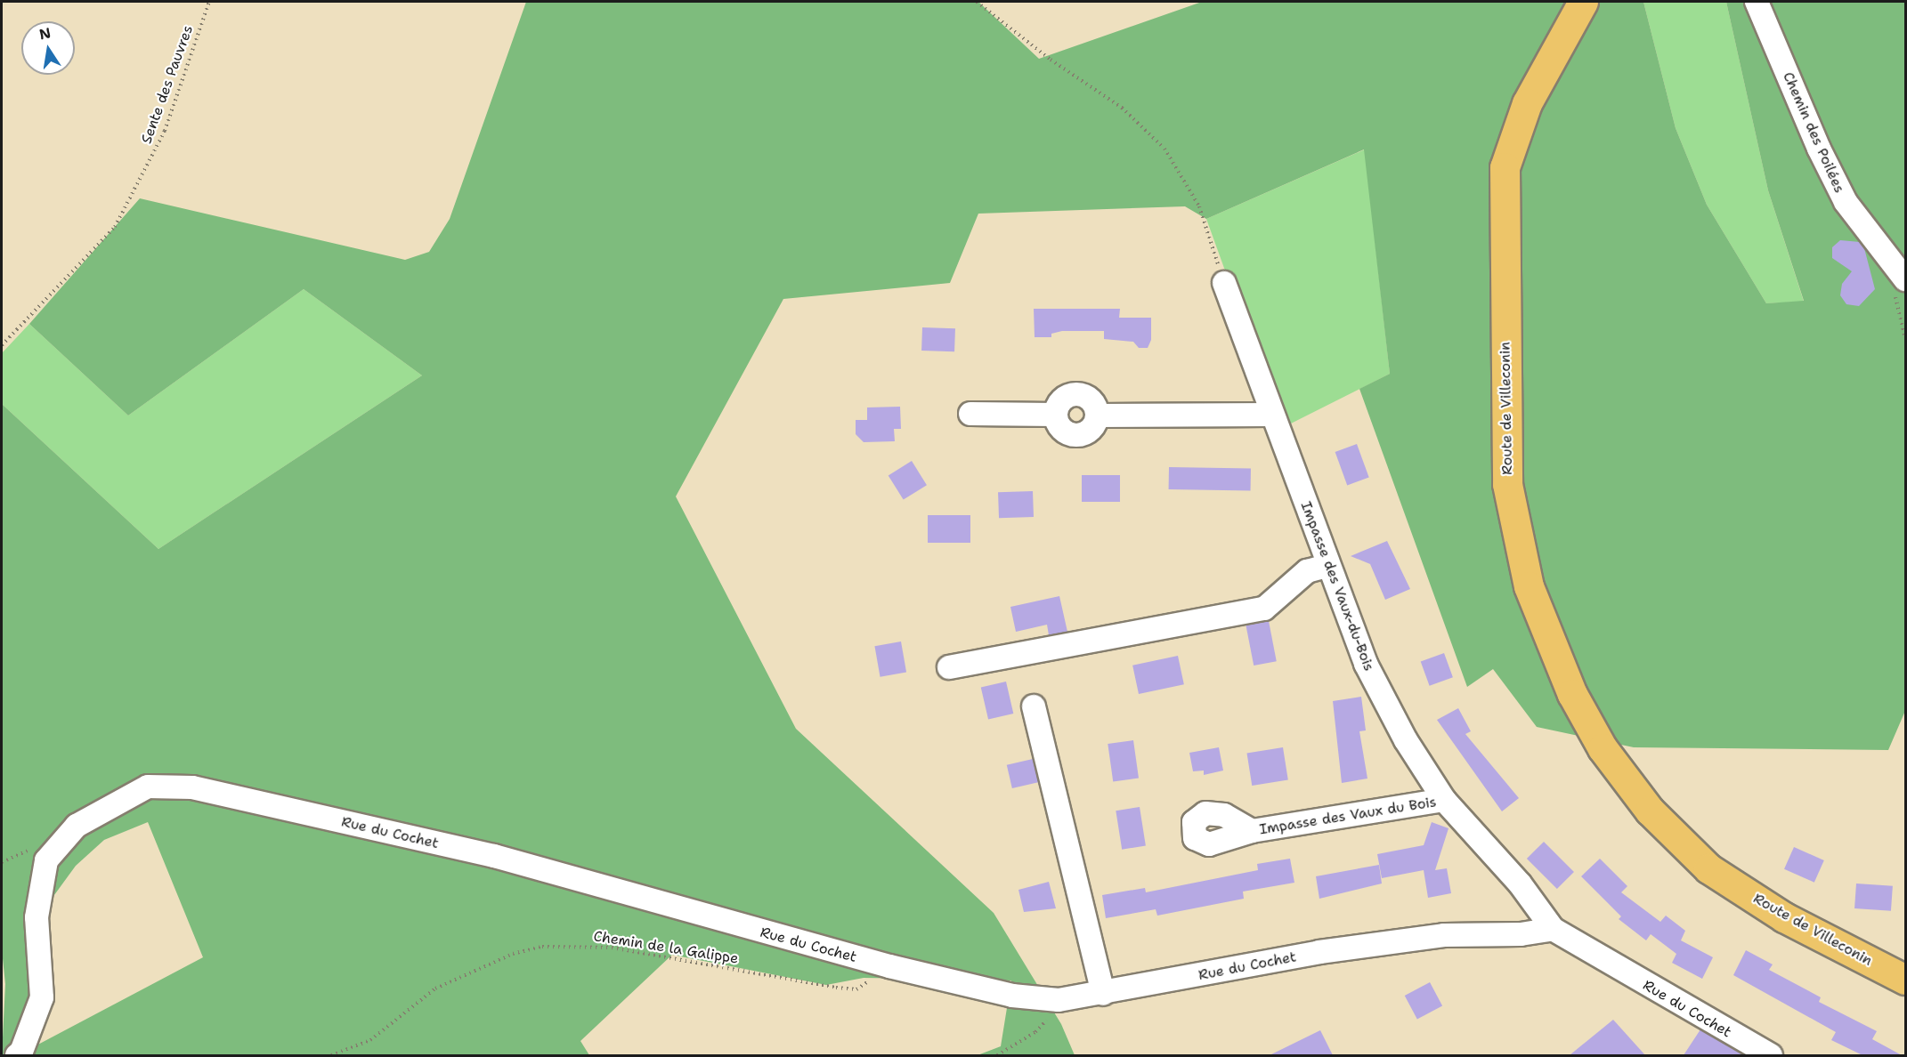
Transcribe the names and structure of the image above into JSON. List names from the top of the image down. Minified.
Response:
{"streets":{"main road":["Route de Villeconin"],"street":["Chemin des Poilées","Impasse des Vaux-du-Bois","Impasse des Vaux du Bois","Rue du Cochet"],"path":["Sente des Pauvres","Chemin de la Galippe"]},"crossings":[["Impasse des Vaux-du-Bois","Impasse des Vaux du Bois"],["Impasse des Vaux-du-Bois","Rue du Cochet"],["Rue du Cochet","Chemin de la Galippe"]],"north":"top"}
